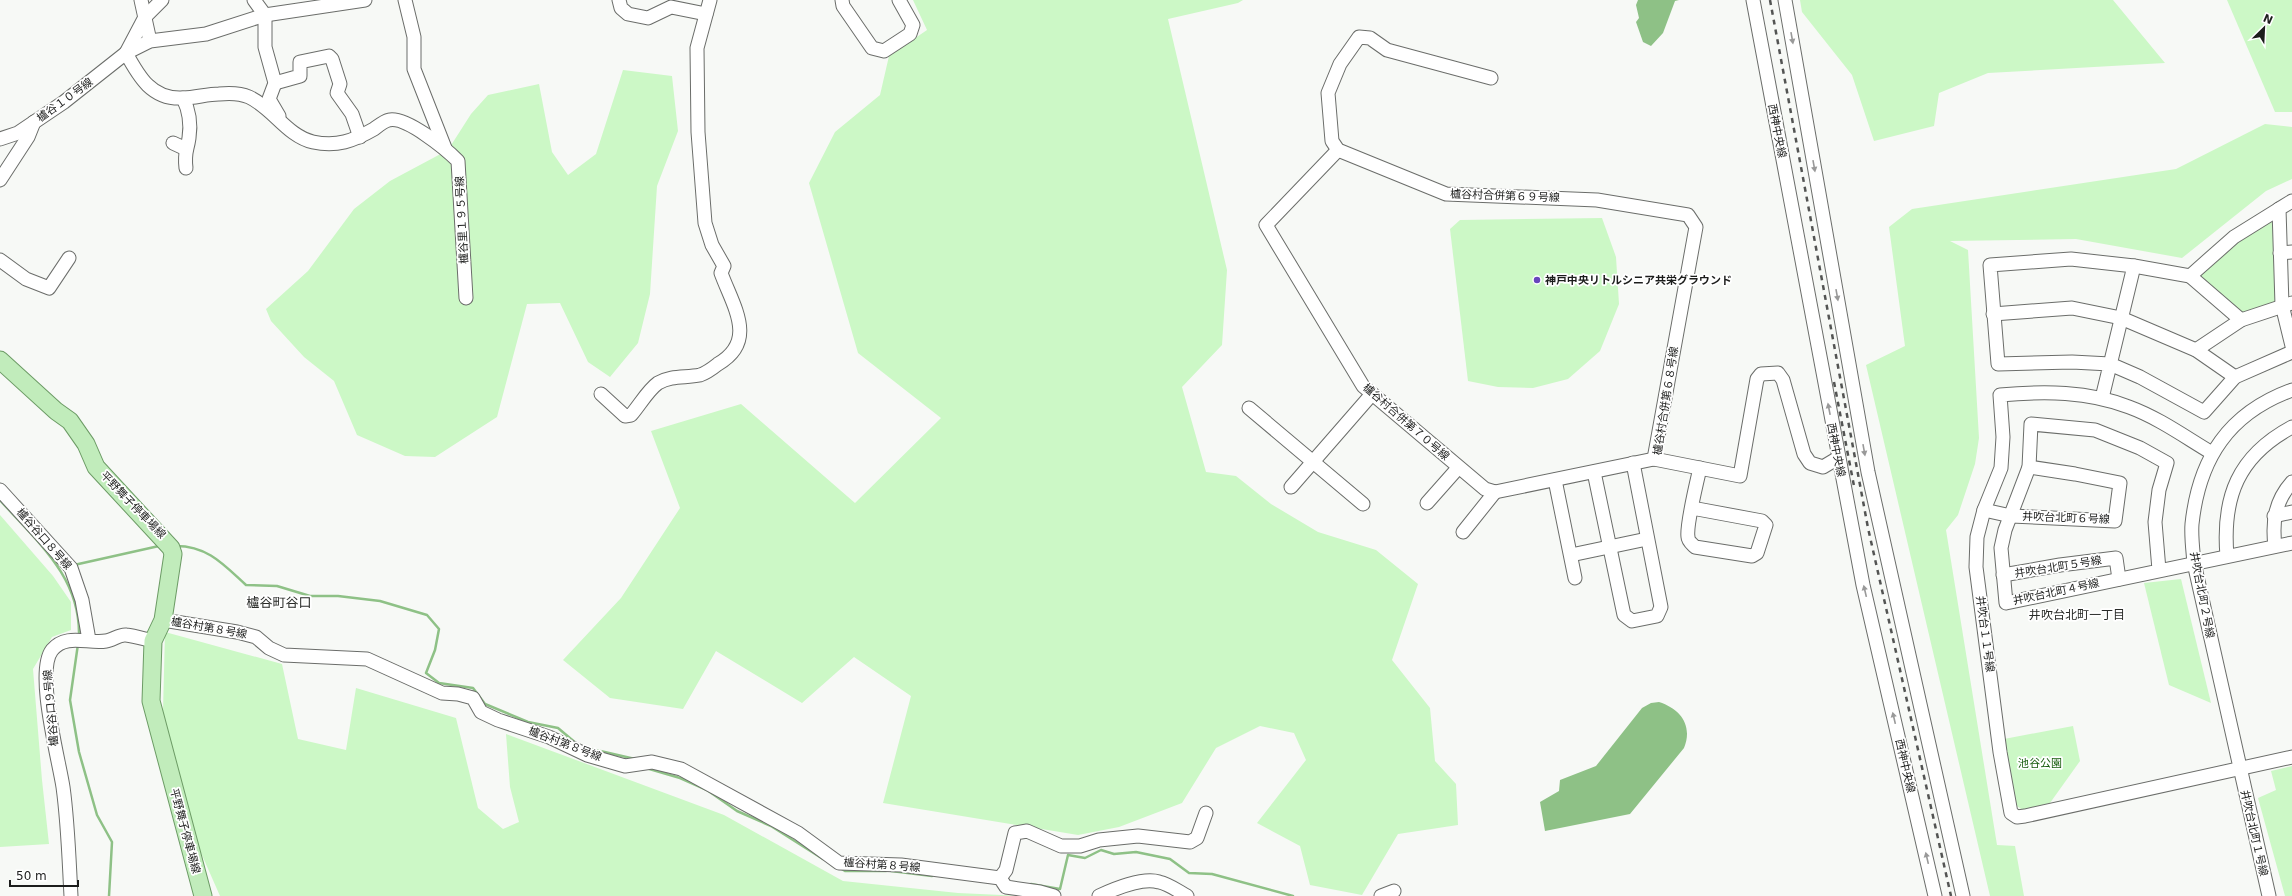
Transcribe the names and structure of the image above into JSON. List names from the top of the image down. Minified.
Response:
{"streets":{"main road":["平野舞子停車場線"],"street":["櫨谷１０号線","西神中央線","櫨谷村合併第６９号線","櫨谷里１９５号線","櫨谷村合併第６８号線","櫨谷村合併第７０号線","井吹台北町６号線","櫨谷谷口８号線","井吹台北町５号線","井吹台北町４号線","井吹台北町２号線","櫨谷村第８号線","井吹台１１号線","櫨谷谷口９号線","井吹台北町１号線"]},"crossings":[["西神中央線","櫨谷村合併第６８号線"],["櫨谷村合併第６９号線","櫨谷村合併第６８号線"],["櫨谷村合併第６９号線","櫨谷村合併第７０号線"],["平野舞子停車場線","櫨谷村第８号線"],["平野舞子停車場線","櫨谷谷口９号線"],["井吹台北町６号線","井吹台北町４号線"],["井吹台北町６号線","井吹台１１号線"],["櫨谷谷口８号線","櫨谷谷口９号線"],["井吹台北町５号線","井吹台北町４号線"],["井吹台北町４号線","井吹台北町２号線"],["井吹台北町２号線","井吹台１１号線"],["井吹台北町２号線","井吹台北町１号線"],["井吹台１１号線","井吹台北町１号線"]],"districts":["櫨谷町谷口","井吹台北町一丁目"],"parks":["池谷公園"],"places":["神戸中央リトルシニア共栄グラウンド"],"scale_bar":"50 m","north":"top right"}
